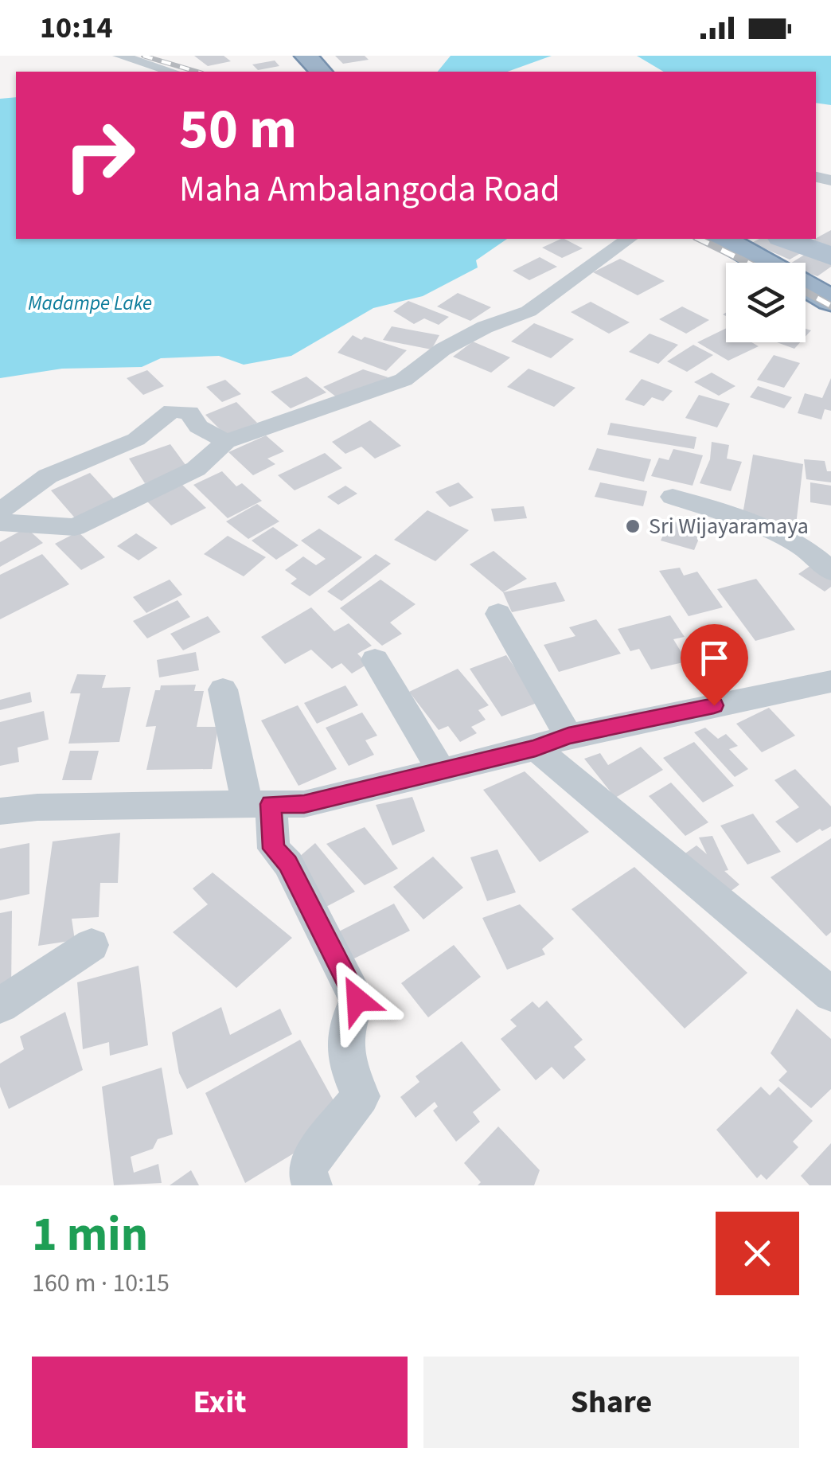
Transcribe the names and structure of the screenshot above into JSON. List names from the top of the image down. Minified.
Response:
{"water":["Madampe Lake"],"places":["Sri Wijayaramaya"],"page":{"status":"10:14","turn":["50 m","Maha Ambalangoda Road"],"heading":["1 min","160 m · 10:15"],"buttons":["Exit","Share"]}}
